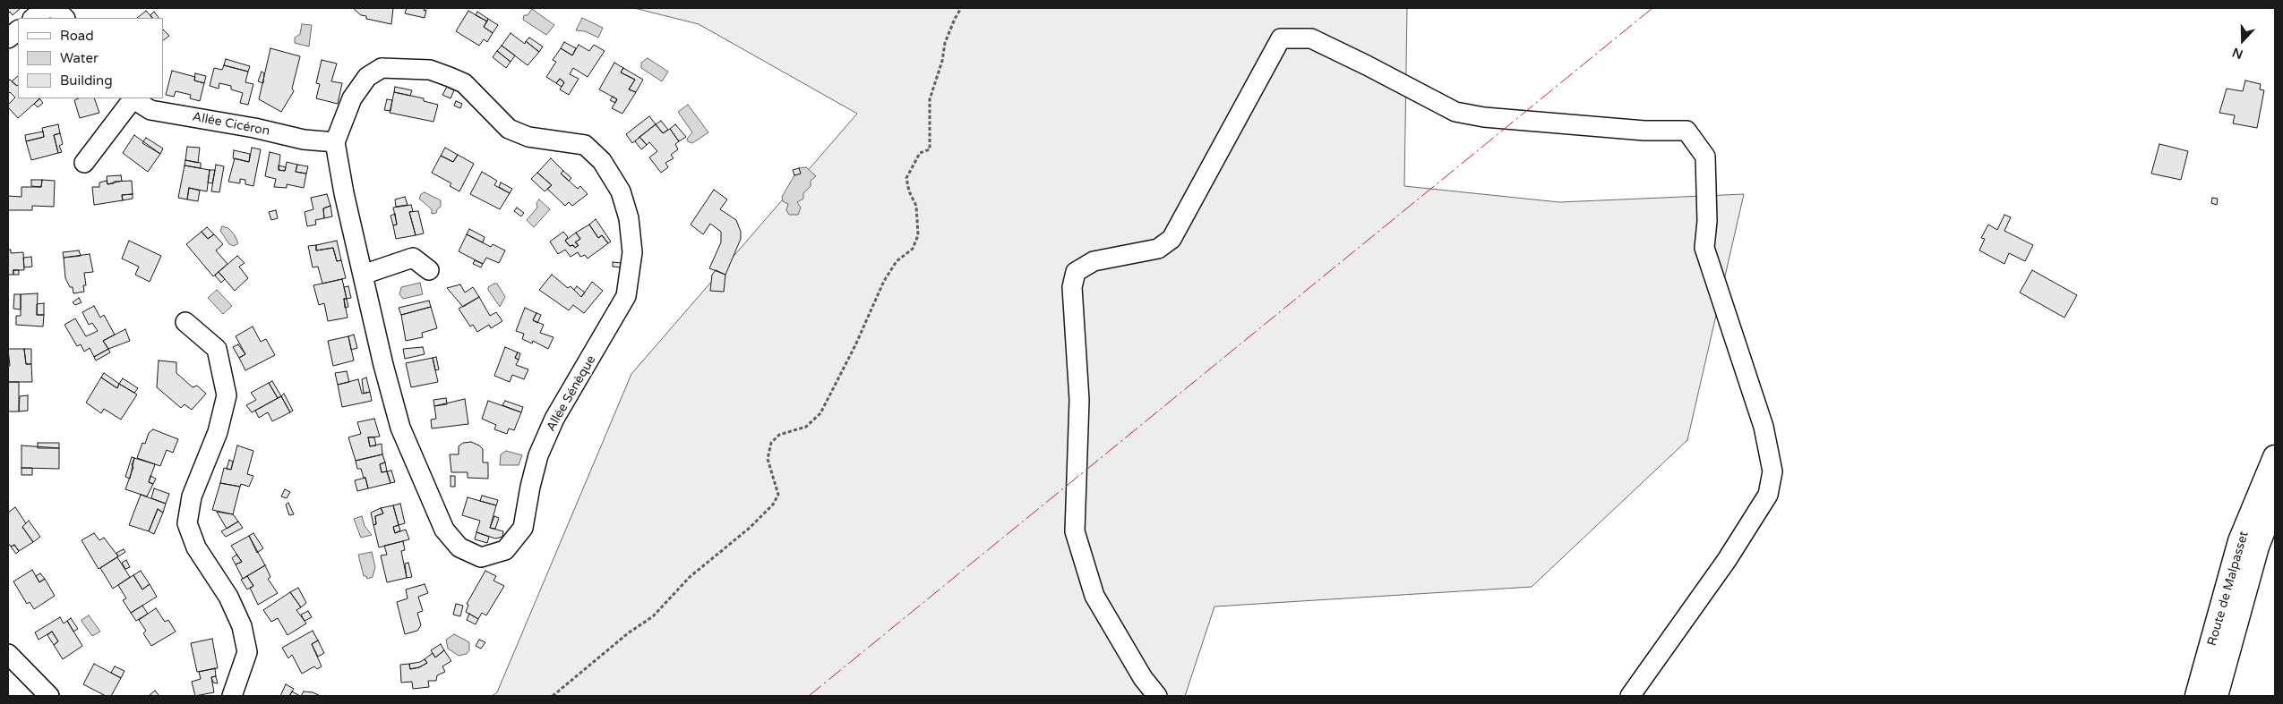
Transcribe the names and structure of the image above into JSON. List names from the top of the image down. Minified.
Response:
{"streets":{"main road":["Route de Malpasset"],"street":["Allée Cicéron","Allée Sénèque"]},"crossings":[["Allée Cicéron","Allée Sénèque"]],"legend":["Road","Water","Building"],"north":"bottom"}
